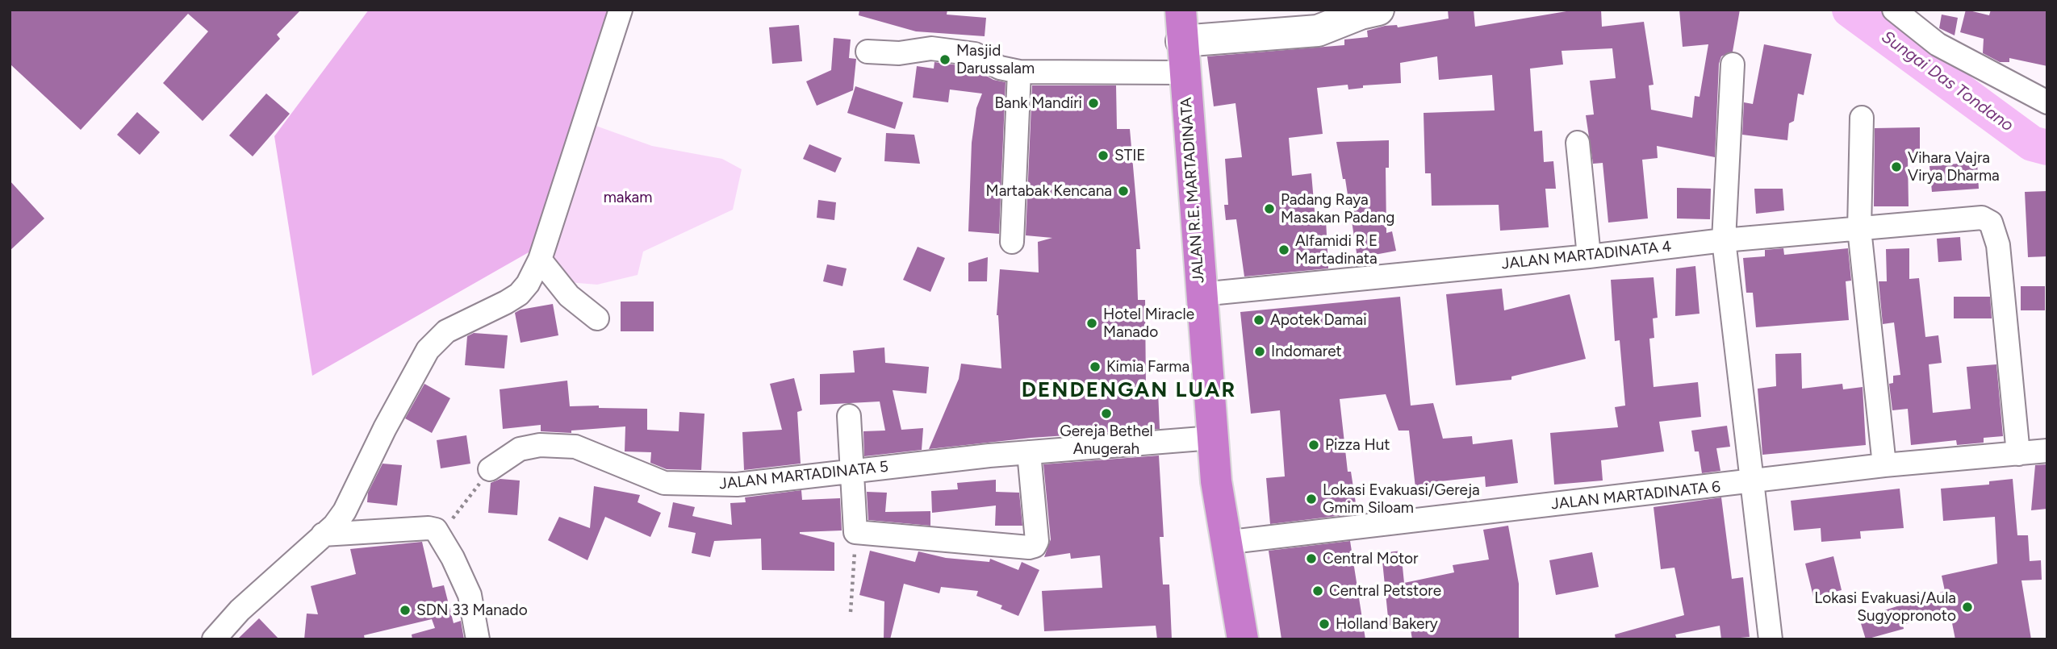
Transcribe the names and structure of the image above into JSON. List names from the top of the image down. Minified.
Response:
{"streets":{"highway":["JALAN R.E. MARTADINATA"],"street":["JALAN MARTADINATA 4","JALAN MARTADINATA 5","JALAN MARTADINATA 6"]},"crossings":[["JALAN R.E. MARTADINATA","JALAN MARTADINATA 4"],["JALAN R.E. MARTADINATA","JALAN MARTADINATA 5"],["JALAN R.E. MARTADINATA","JALAN MARTADINATA 6"],["JALAN MARTADINATA 4","JALAN MARTADINATA 6"]],"districts":["DENDENGAN LUAR"],"water":["Sungai Das Tondano"],"parks":["makam"],"places":["Masjid Darussalam","Bank Mandiri","STIE","Vihara Vajra Virya Dharma","Martabak Kencana","Padang Raya Masakan Padang","Alfamidi R E Martadinata","Apotek Damai","Hotel Miracle Manado","Indomaret","Kimia Farma","Gereja Bethel Anugerah","Pizza Hut","Lokasi Evakuasi/Gereja Gmim Siloam","Central Motor","Central Petstore","Lokasi Evakuasi/Aula Sugyopronoto","SDN 33 Manado","Holland Bakery"]}
